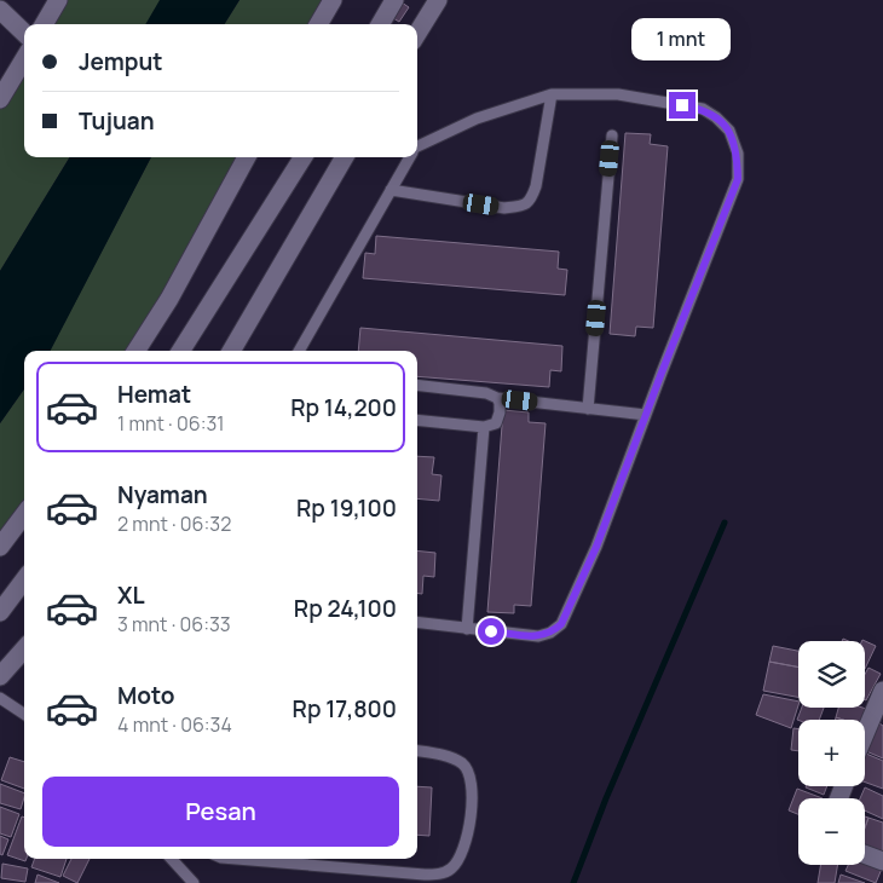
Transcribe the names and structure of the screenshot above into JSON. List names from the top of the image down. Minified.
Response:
{"page":{"bubble":"1 mnt","banner":["Jemput","Tujuan"],"list":[{"name":"Hemat","note":"1 mnt · 06:31","value":"Rp 14,200"},{"name":"Nyaman","note":"2 mnt · 06:32","value":"Rp 19,100"},{"name":"XL","note":"3 mnt · 06:33","value":"Rp 24,100"},{"name":"Moto","note":"4 mnt · 06:34","value":"Rp 17,800"}],"map_buttons":["+","−"],"buttons":"Pesan"}}
